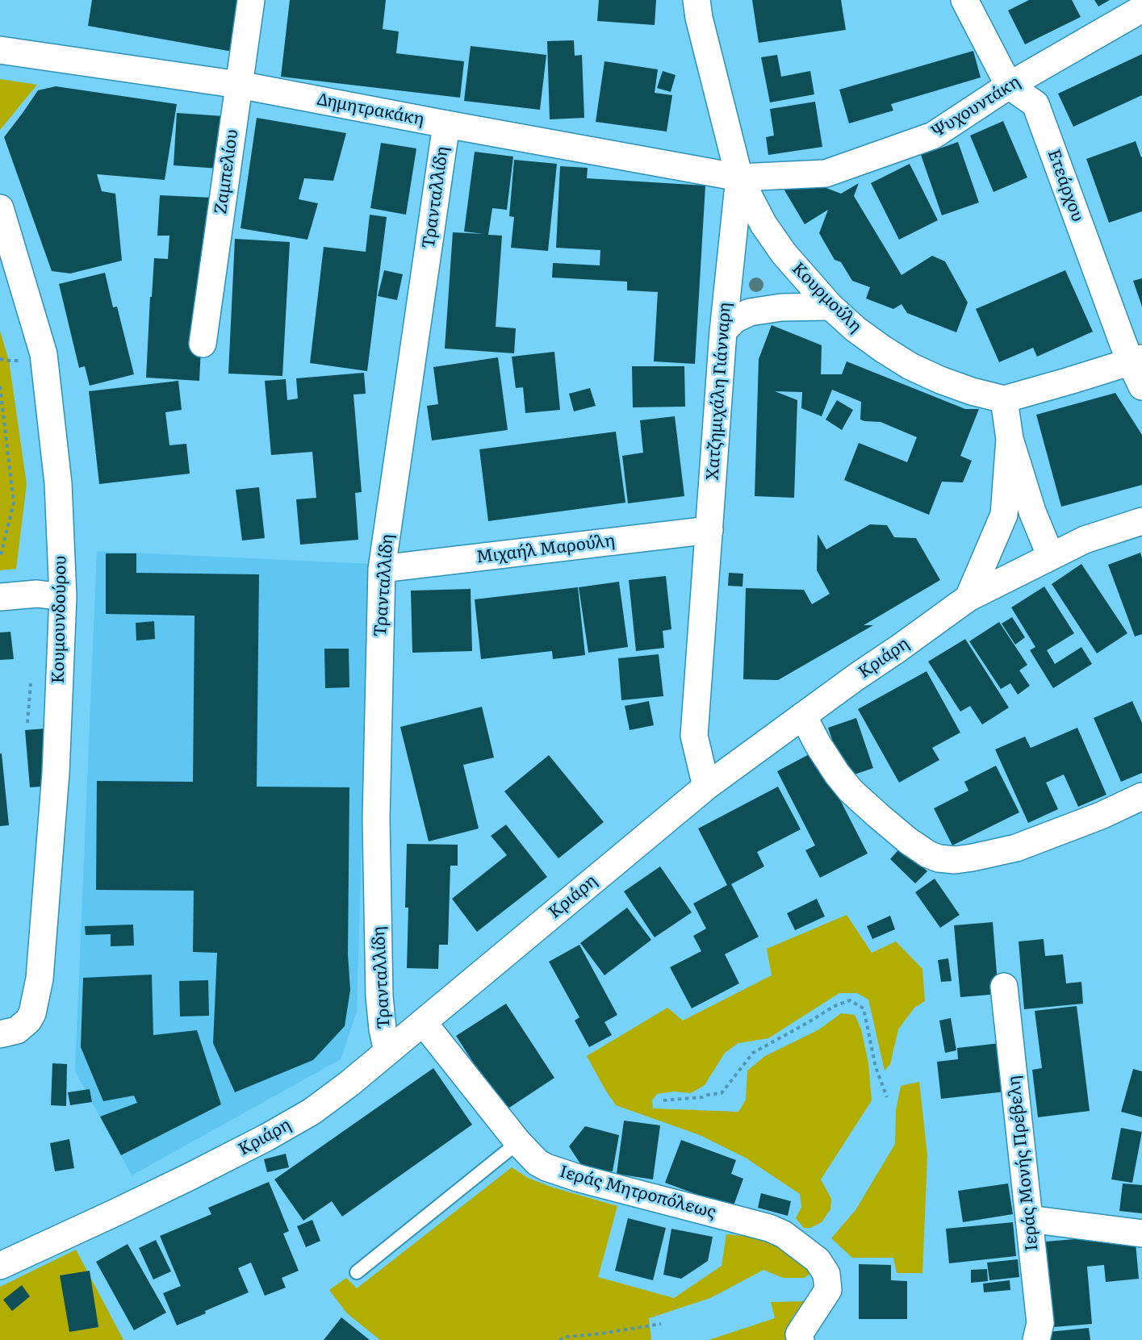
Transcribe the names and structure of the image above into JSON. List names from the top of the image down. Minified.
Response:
{"streets":{"street":["Ψυχουντάκη","Δημητρακάκη","Ζαμπελίου","Ετεάρχου","Τρανταλλίδη","Κουρμούλη","Χατζημιχάλη Γιάνναρη","Μιχαήλ Μαρούλη","Κουμουνδούρου","Κριάρη","Ιεράς Μονής Πρέβελη","Ιεράς Μητροπόλεως"]},"crossings":[["Ψυχουντάκη","Δημητρακάκη"],["Ψυχουντάκη","Ετεάρχου"],["Ψυχουντάκη","Κουρμούλη"],["Ψυχουντάκη","Χατζημιχάλη Γιάνναρη"],["Δημητρακάκη","Ζαμπελίου"],["Δημητρακάκη","Τρανταλλίδη"],["Δημητρακάκη","Κουρμούλη"],["Δημητρακάκη","Χατζημιχάλη Γιάνναρη"],["Τρανταλλίδη","Μιχαήλ Μαρούλη"],["Τρανταλλίδη","Κριάρη"],["Κουρμούλη","Χατζημιχάλη Γιάνναρη"],["Χατζημιχάλη Γιάνναρη","Μιχαήλ Μαρούλη"],["Χατζημιχάλη Γιάνναρη","Κριάρη"],["Κριάρη","Ιεράς Μητροπόλεως"]]}
